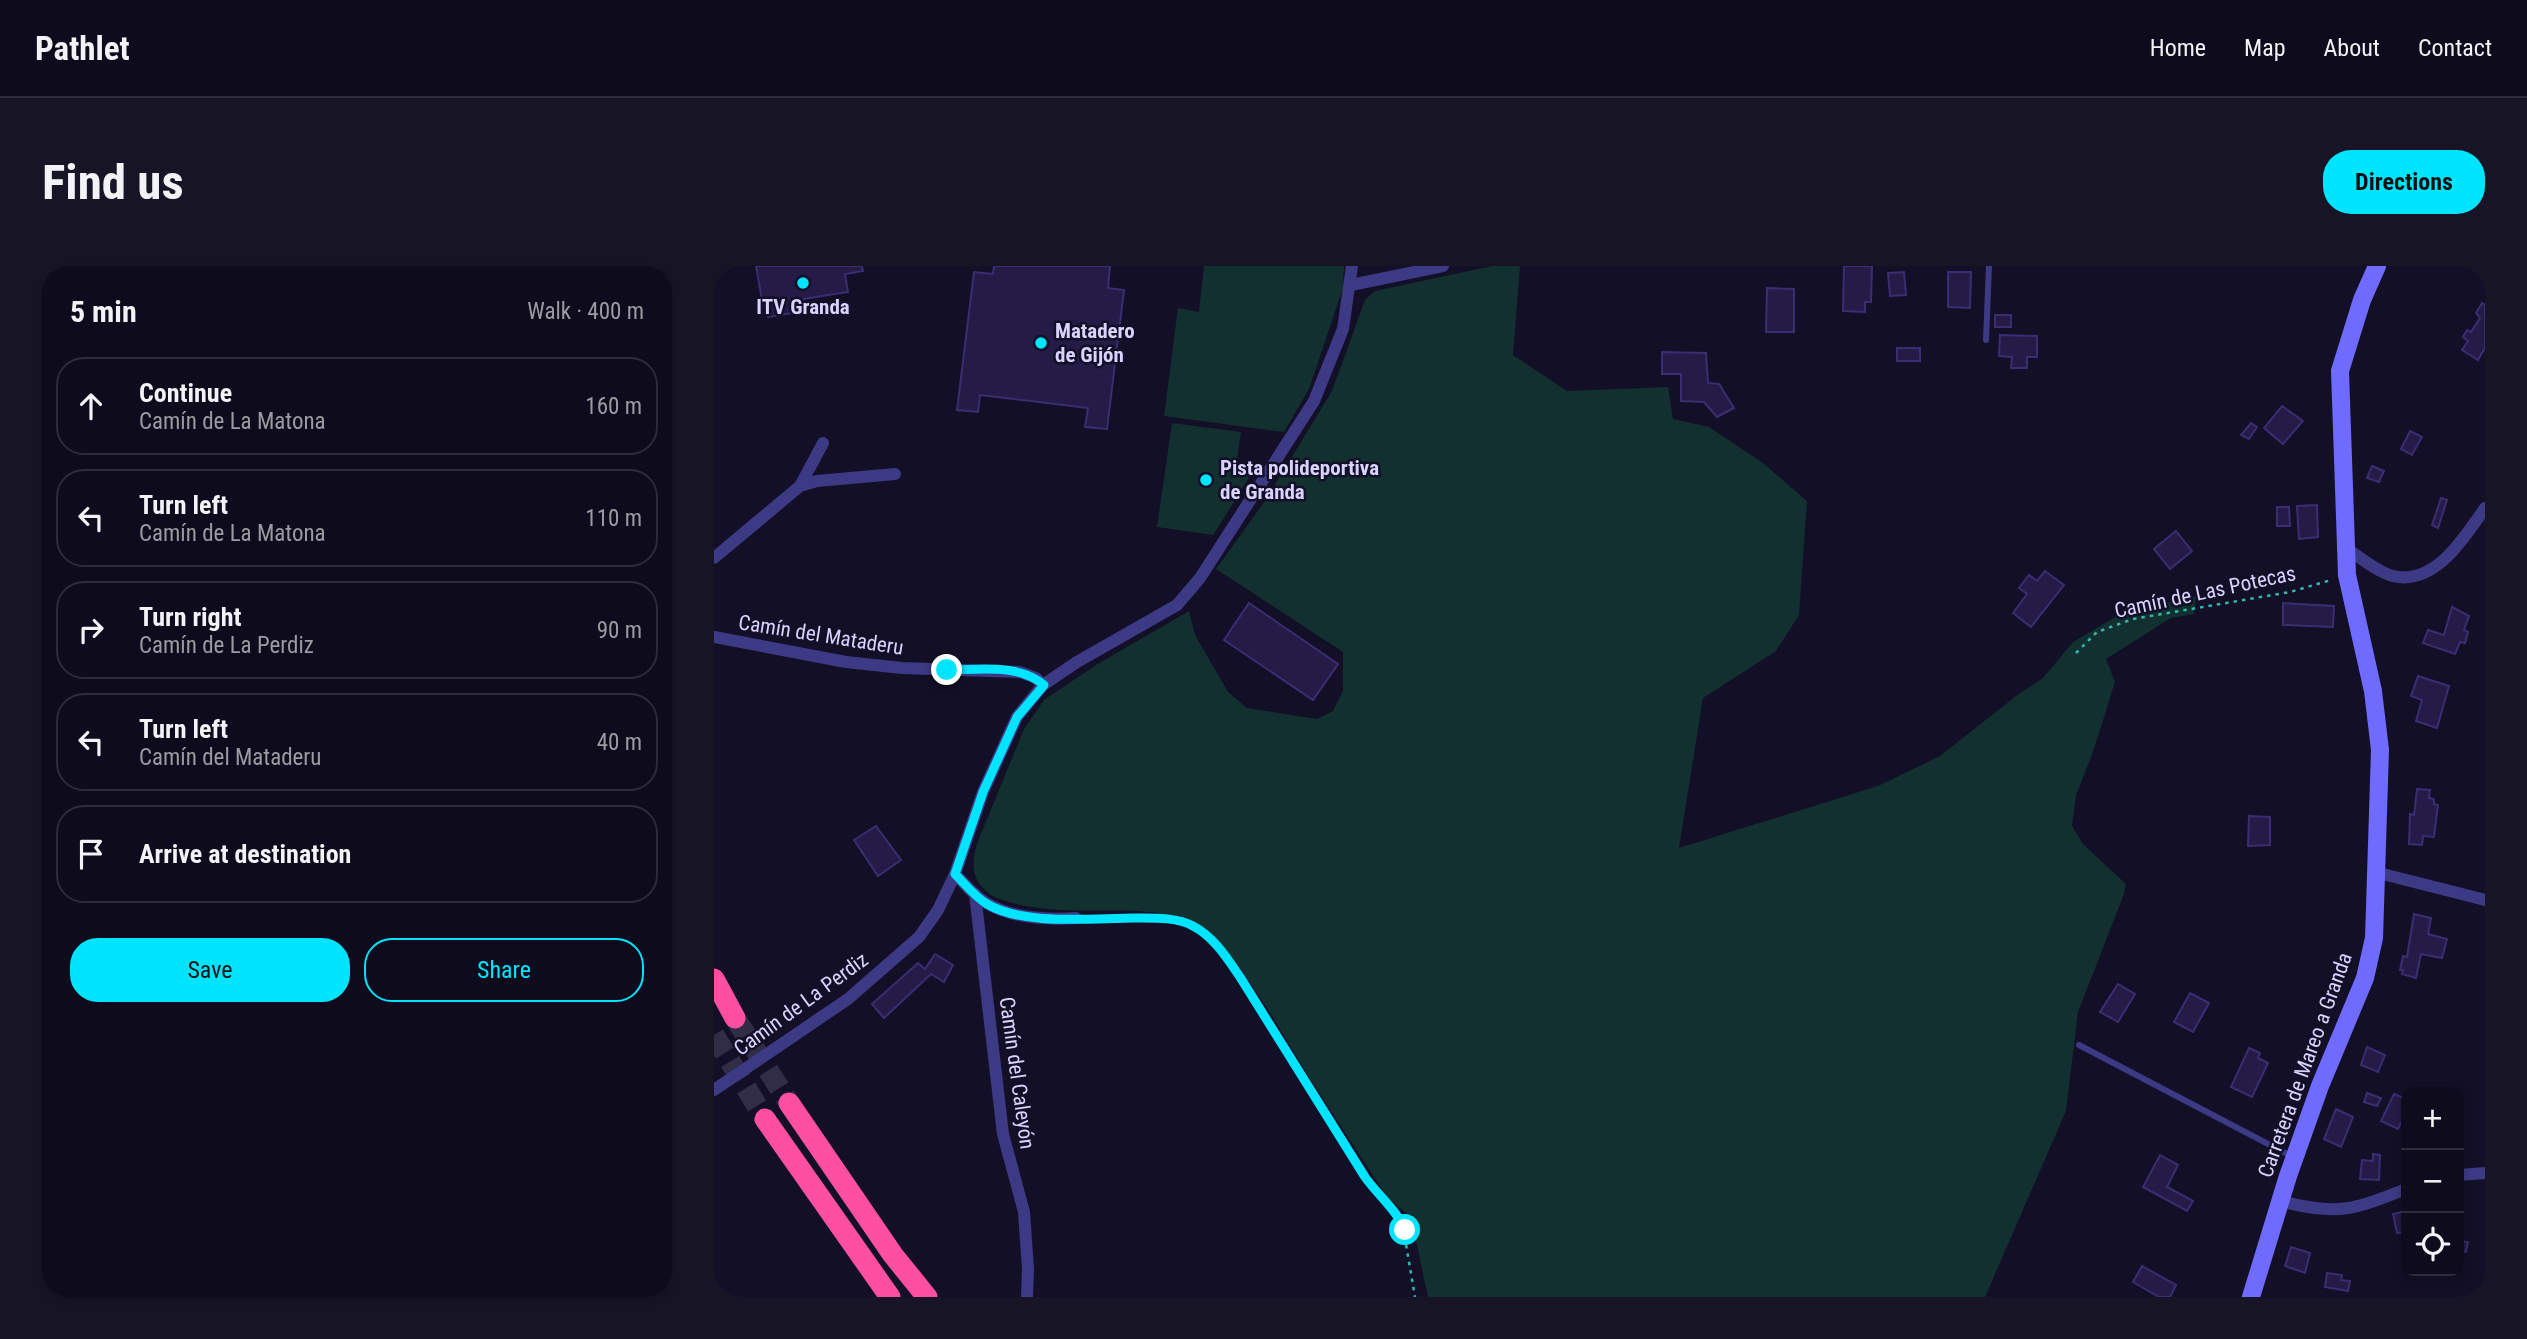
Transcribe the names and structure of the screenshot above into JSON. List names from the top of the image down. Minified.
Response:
{"streets":{"street":["Camín del Mataderu","Camín de La Perdiz","Carretera de Mareo a Granda","Camín del Caleyón"],"path":["Camín de Las Potecas"]},"crossings":[["Camín de Las Potecas","Carretera de Mareo a Granda"],["Camín del Mataderu","Camín de La Perdiz"]],"places":["ITV Granda","Matadero de Gijón","Pista polideportiva de Granda"],"page":{"header":"Pathlet","nav":["Home","Map","About","Contact"],"buttons":["Directions",["Save","Share"]],"title":"Find us","heading":["5 min","Walk · 400 m"],"list":[["Continue","Camín de La Matona","160 m"],["Turn left","Camín de La Matona","110 m"],["Turn right","Camín de La Perdiz","90 m"],["Turn left","Camín del Mataderu","40 m"],"Arrive at destination"],"map_buttons":["+","−"]}}
